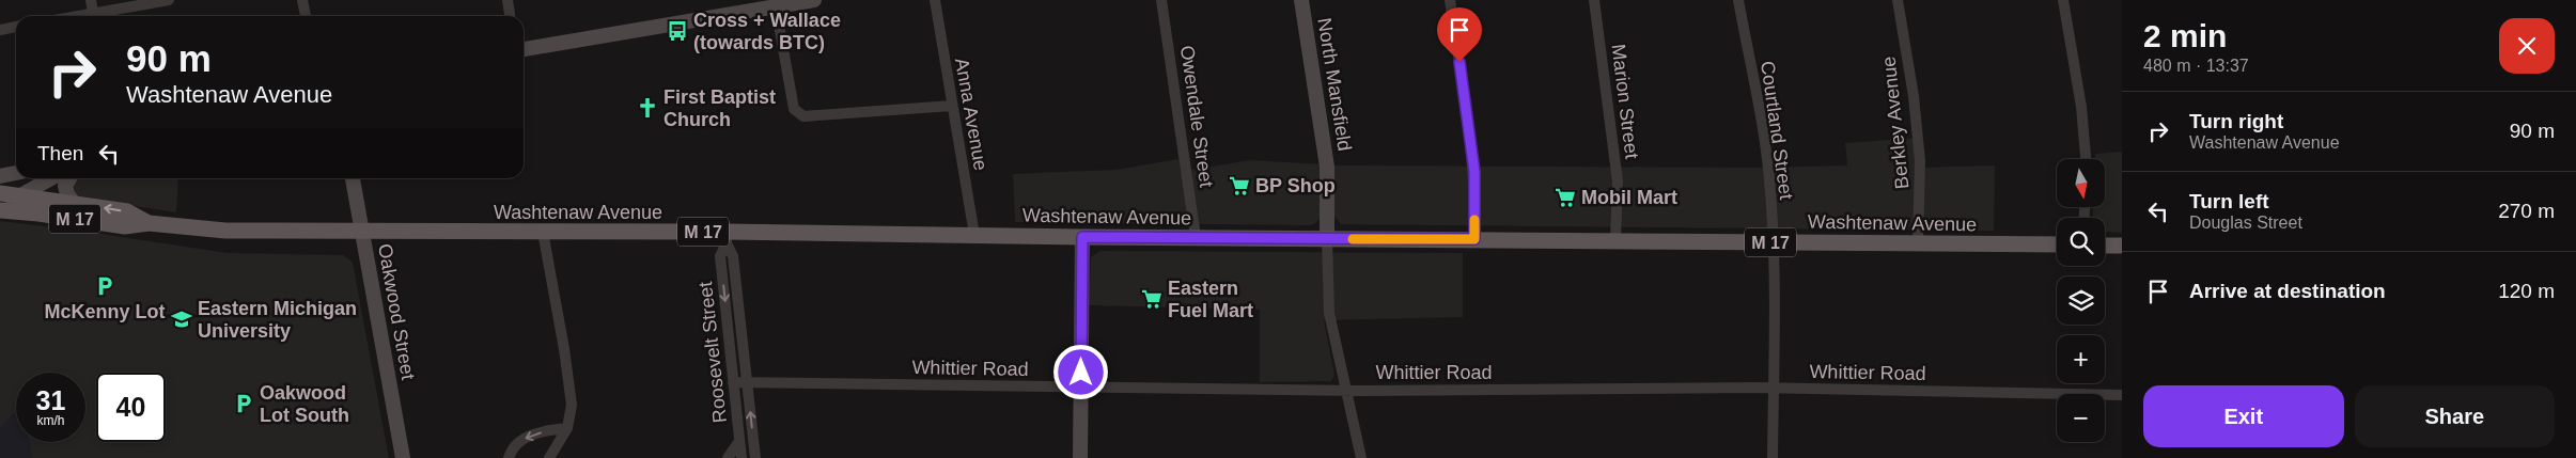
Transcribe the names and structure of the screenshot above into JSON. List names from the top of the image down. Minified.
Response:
{"streets":{"main road":["Washtenaw Avenue","M 17"],"street":["North Mansfield","Marion Street","Anna Avenue","Owendale Street","Berkley Avenue","Courtland Street","Oakwood Street","Roosevelt Street","Whittier Road"]},"crossings":[["North Mansfield","Washtenaw Avenue"],["Marion Street","Washtenaw Avenue"],["Anna Avenue","Washtenaw Avenue"],["Owendale Street","Washtenaw Avenue"],["Berkley Avenue","Washtenaw Avenue"],["Courtland Street","Washtenaw Avenue"],["Courtland Street","Whittier Road"],["Washtenaw Avenue","Oakwood Street"],["Washtenaw Avenue","Roosevelt Street"],["Roosevelt Street","Whittier Road"]],"places":{"bus stop":["Cross + Wallace (towards BTC)"],"church":["First Baptist Church"],"supermarket":["BP Shop","Mobil Mart","Eastern Fuel Mart"],"parking":["McKenny Lot","Oakwood Lot South"],"school or university":["Eastern Michigan University"]},"north":"bottom","page":{"heading":["2 min","480 m · 13:37"],"turn":["90 m","Washtenaw Avenue"],"list":[{"name":"Turn right","note":"Washtenaw Avenue","value":"90 m"},{"name":"Turn left","note":"Douglas Street","value":"270 m"},{"name":"Arrive at destination","value":"120 m"}],"then":"Then","map_buttons":["+","−"],"speed":"31 km/h","limit":"40","buttons":["Exit","Share"]}}
